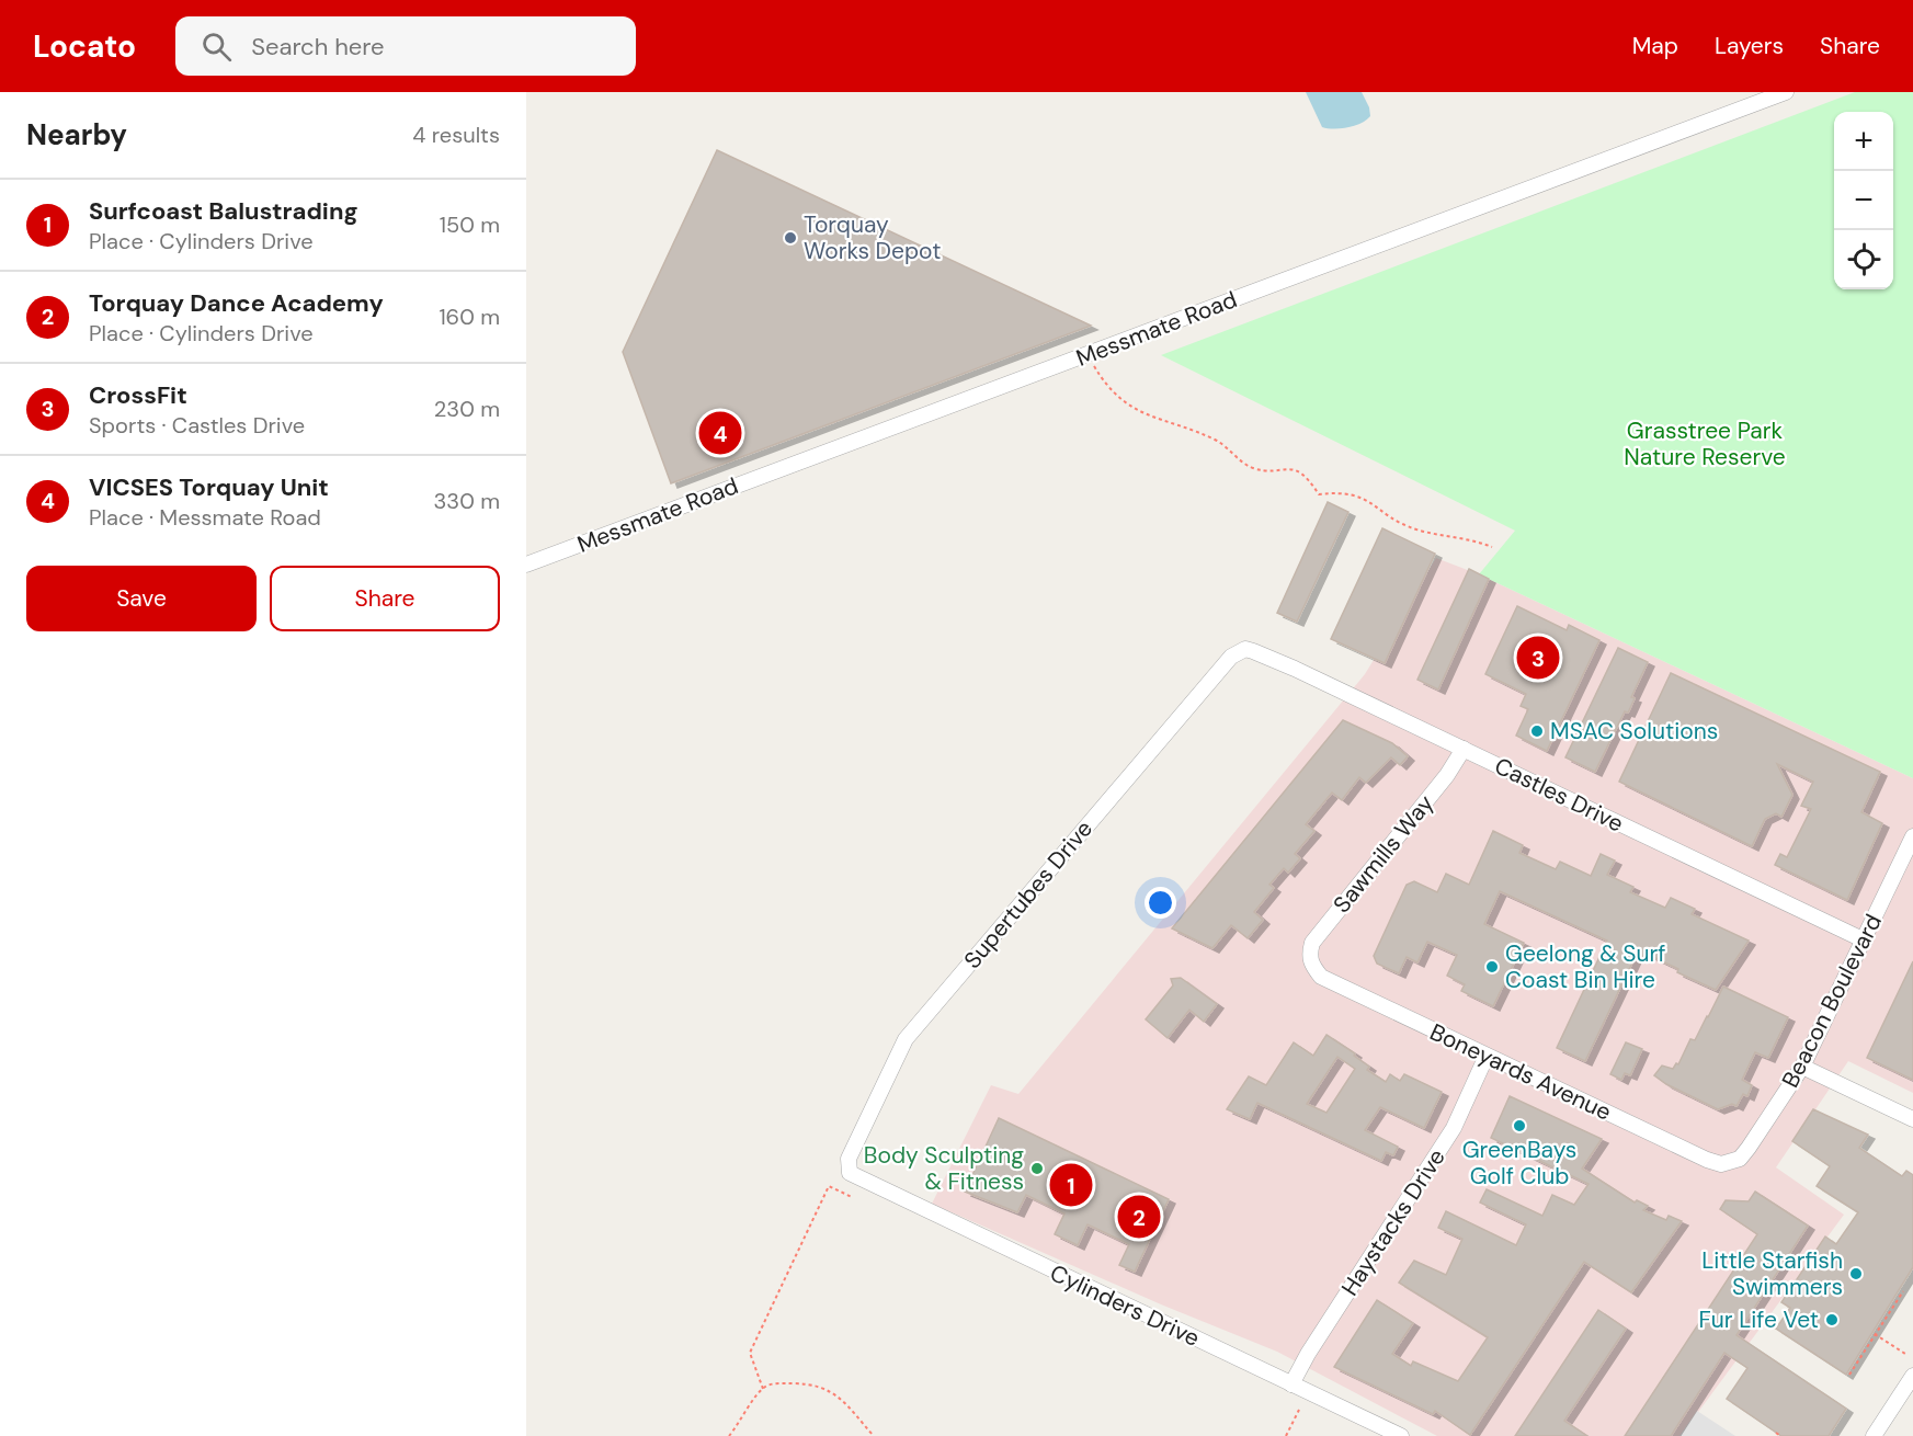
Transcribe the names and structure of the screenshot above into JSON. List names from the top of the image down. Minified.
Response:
{"streets":{"street":["Messmate Road","Castles Drive","Sawmills Way","Supertubes Drive","Beacon Boulevard","Boneyards Avenue","Haystacks Drive","Cylinders Drive"]},"crossings":[["Castles Drive","Sawmills Way"],["Castles Drive","Supertubes Drive"],["Castles Drive","Beacon Boulevard"],["Sawmills Way","Boneyards Avenue"],["Supertubes Drive","Cylinders Drive"],["Beacon Boulevard","Boneyards Avenue"],["Boneyards Avenue","Haystacks Drive"],["Haystacks Drive","Cylinders Drive"]],"parks":["Grasstree Park Nature Reserve"],"places":["Torquay Works Depot","MSAC Solutions","Geelong & Surf Coast Bin Hire","GreenBays Golf Club","Body Sculpting & Fitness","Little Starfish Swimmers","Fur Life Vet"],"page":{"header":"Locato","search":"Search here","nav":["Map","Layers","Share"],"heading":["Nearby","4 results"],"map_buttons":["+","−"],"list":[{"mark":"1","name":"Surfcoast Balustrading","note":"Place · Cylinders Drive","value":"150 m"},{"mark":"2","name":"Torquay Dance Academy","note":"Place · Cylinders Drive","value":"160 m"},{"mark":"3","name":"CrossFit","note":"Sports · Castles Drive","value":"230 m"},{"mark":"4","name":"VICSES Torquay Unit","note":"Place · Messmate Road","value":"330 m"}],"pins":["4","3","1","2"],"buttons":["Save","Share"]}}
